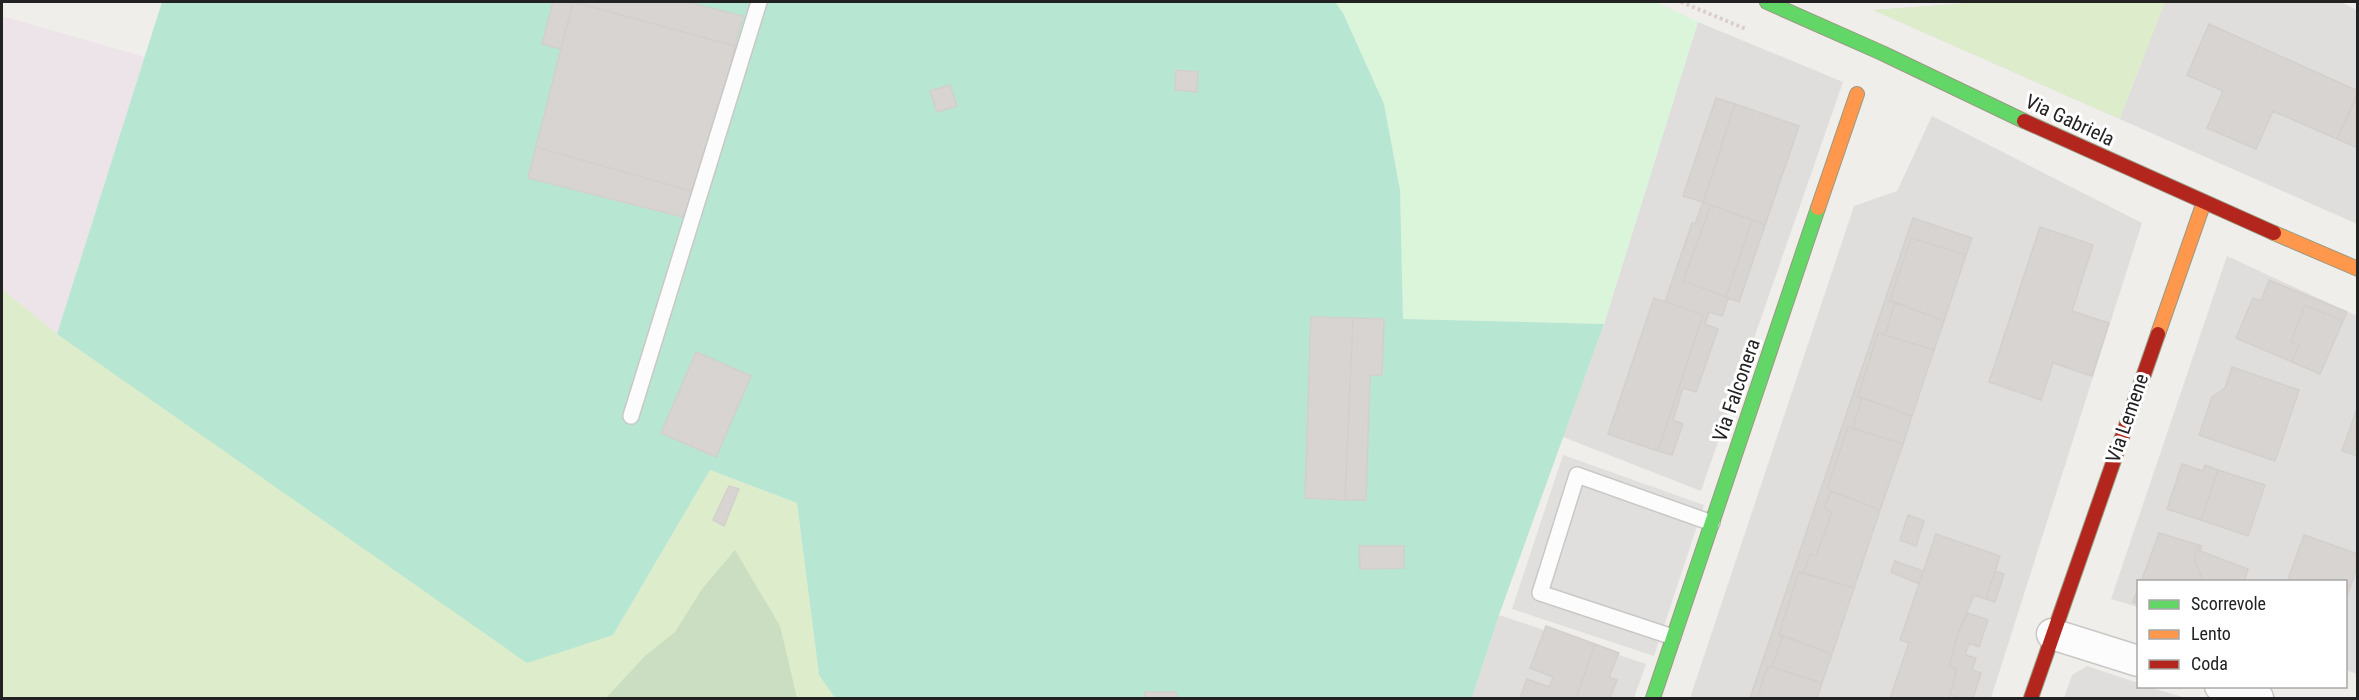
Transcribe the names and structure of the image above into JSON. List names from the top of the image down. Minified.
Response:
{"streets":{"street":["Via Gabriela","Via Falconera","Via Lemene"]},"crossings":[["Via Gabriela","Via Lemene"]],"legend":["Scorrevole","Lento","Coda"]}
